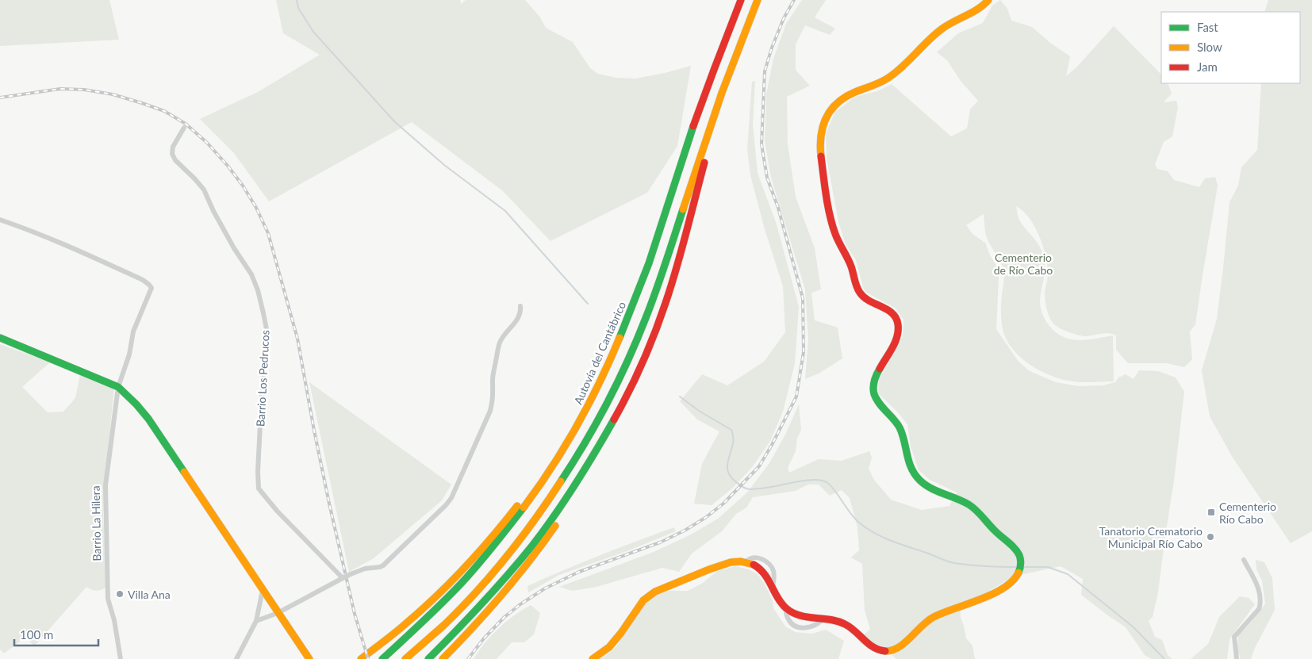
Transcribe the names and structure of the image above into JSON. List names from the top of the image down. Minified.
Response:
{"streets":{"main road":["Autovía del Cantábrico"],"street":["Barrio Los Pedrucos","Barrio La Hilera"]},"parks":["Cementerio de Río Cabo"],"places":{"transit":["Cementerio Río Cabo"],"other":["Tanatorio Crematorio Municipal Río Cabo","Villa Ana"]},"legend":["Fast","Slow","Jam"],"scale_bar":"100 m"}
